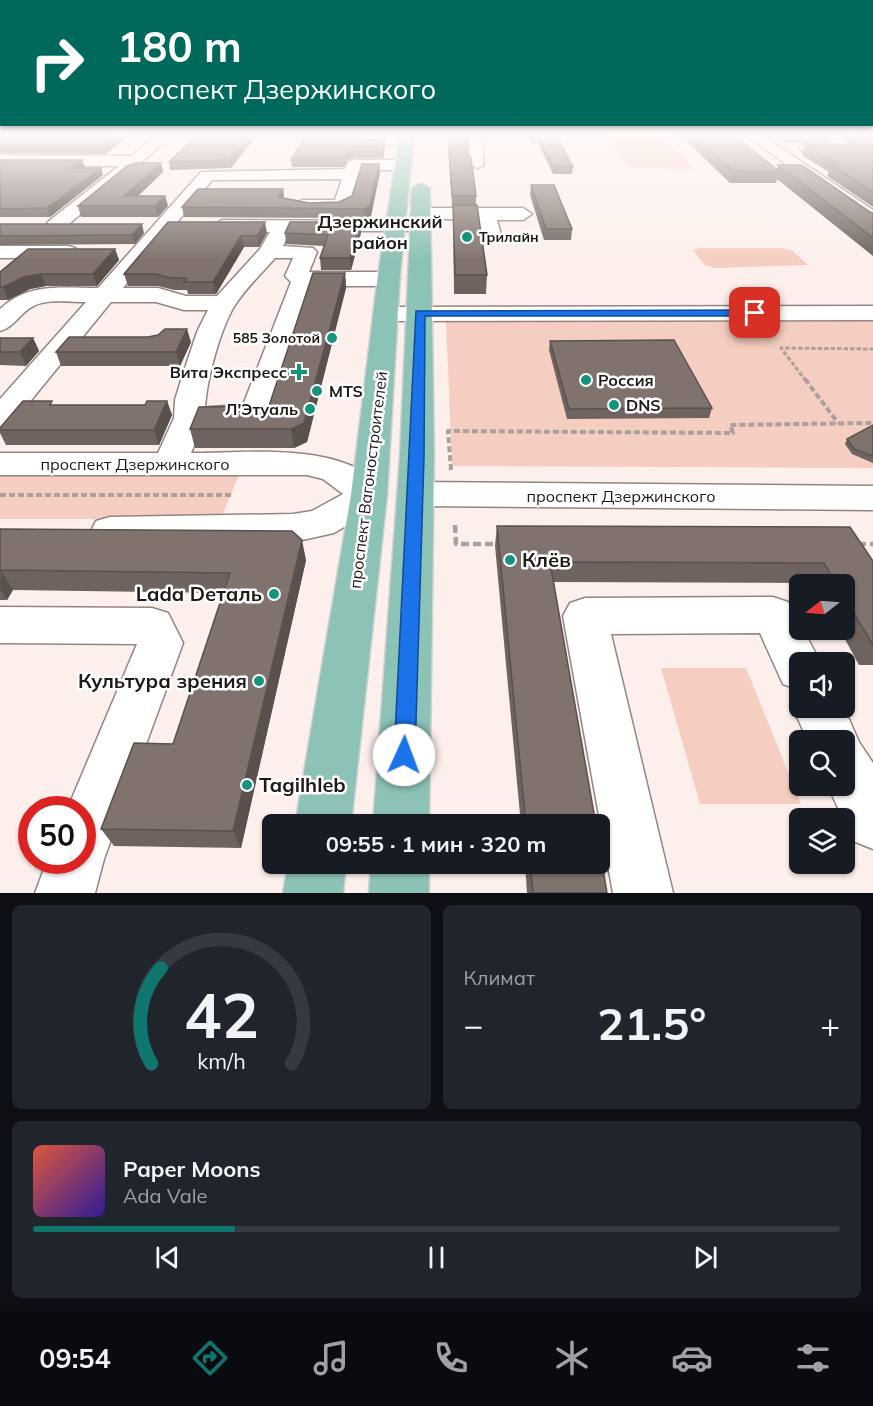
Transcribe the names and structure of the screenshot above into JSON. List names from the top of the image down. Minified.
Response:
{"streets":{"main road":["проспект Дзержинского","проспект Вагоностроителей"]},"crossings":[["проспект Дзержинского","проспект Вагоностроителей"]],"districts":["Дзержинский район"],"places":{"other":["Трилайн","585 Золотой","Россия","MTS","DNS","Л'Этуаль","Клёв","Lada Dеталь","Культура зрения","Tagilhleb"],"health":["Вита Экспресс"]},"north":"left","page":{"turn":["180 m","проспект Дзержинского"],"limit":"50","trip":"09:55 · 1 мин · 320 m","tile":"Климат","heat":["−","21.5°","+"],"song":["Paper Moons","Ada Vale"],"tabs":"09:54","gauge":["42","km/h"]}}
